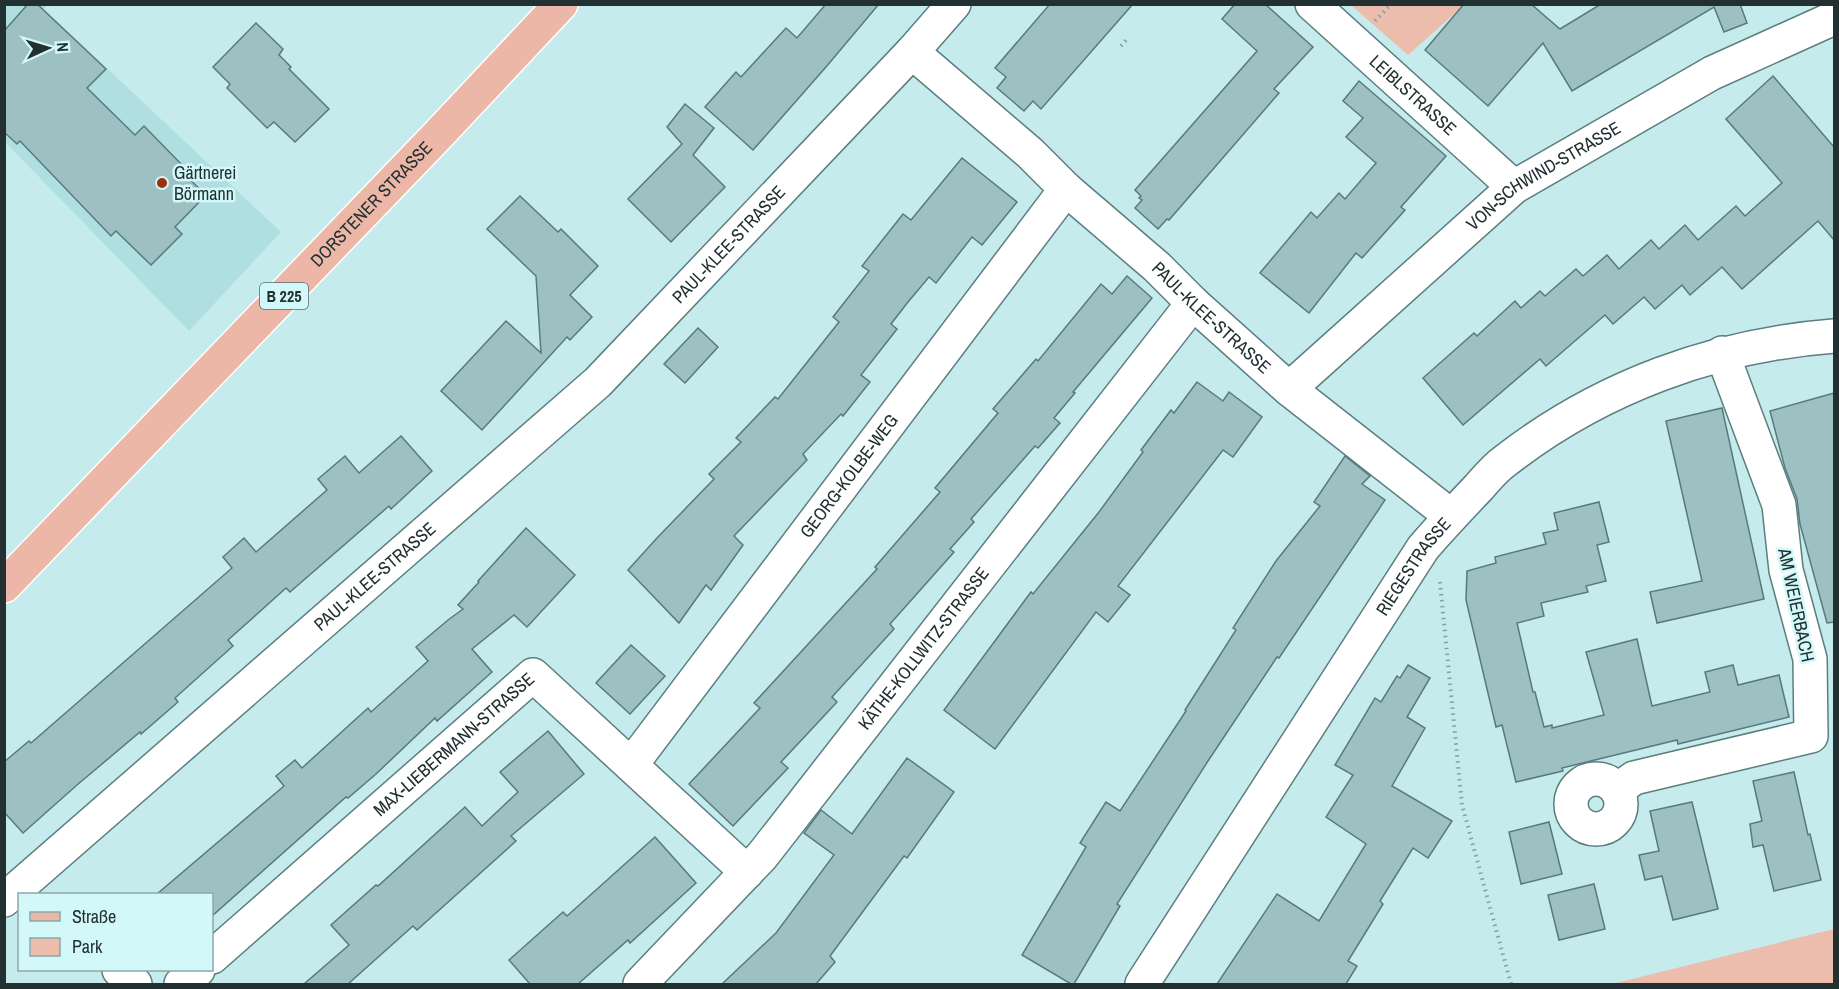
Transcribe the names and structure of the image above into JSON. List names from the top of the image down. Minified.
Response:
{"streets":{"main road":["DORSTENER STRASSE","B 225"],"street":["LEIBLSTRASSE","VON-SCHWIND-STRASSE","PAUL-KLEE-STRASSE","GEORG-KOLBE-WEG","RIEGESTRASSE","AM WEIERBACH","KÄTHE-KOLLWITZ-STRASSE","MAX-LIEBERMANN-STRASSE"]},"crossings":[["LEIBLSTRASSE","VON-SCHWIND-STRASSE"],["VON-SCHWIND-STRASSE","PAUL-KLEE-STRASSE"],["PAUL-KLEE-STRASSE","GEORG-KOLBE-WEG"],["PAUL-KLEE-STRASSE","RIEGESTRASSE"],["PAUL-KLEE-STRASSE","KÄTHE-KOLLWITZ-STRASSE"],["GEORG-KOLBE-WEG","MAX-LIEBERMANN-STRASSE"],["RIEGESTRASSE","AM WEIERBACH"],["KÄTHE-KOLLWITZ-STRASSE","MAX-LIEBERMANN-STRASSE"]],"places":["Gärtnerei Börmann"],"legend":["Straße","Park"],"north":"right"}
